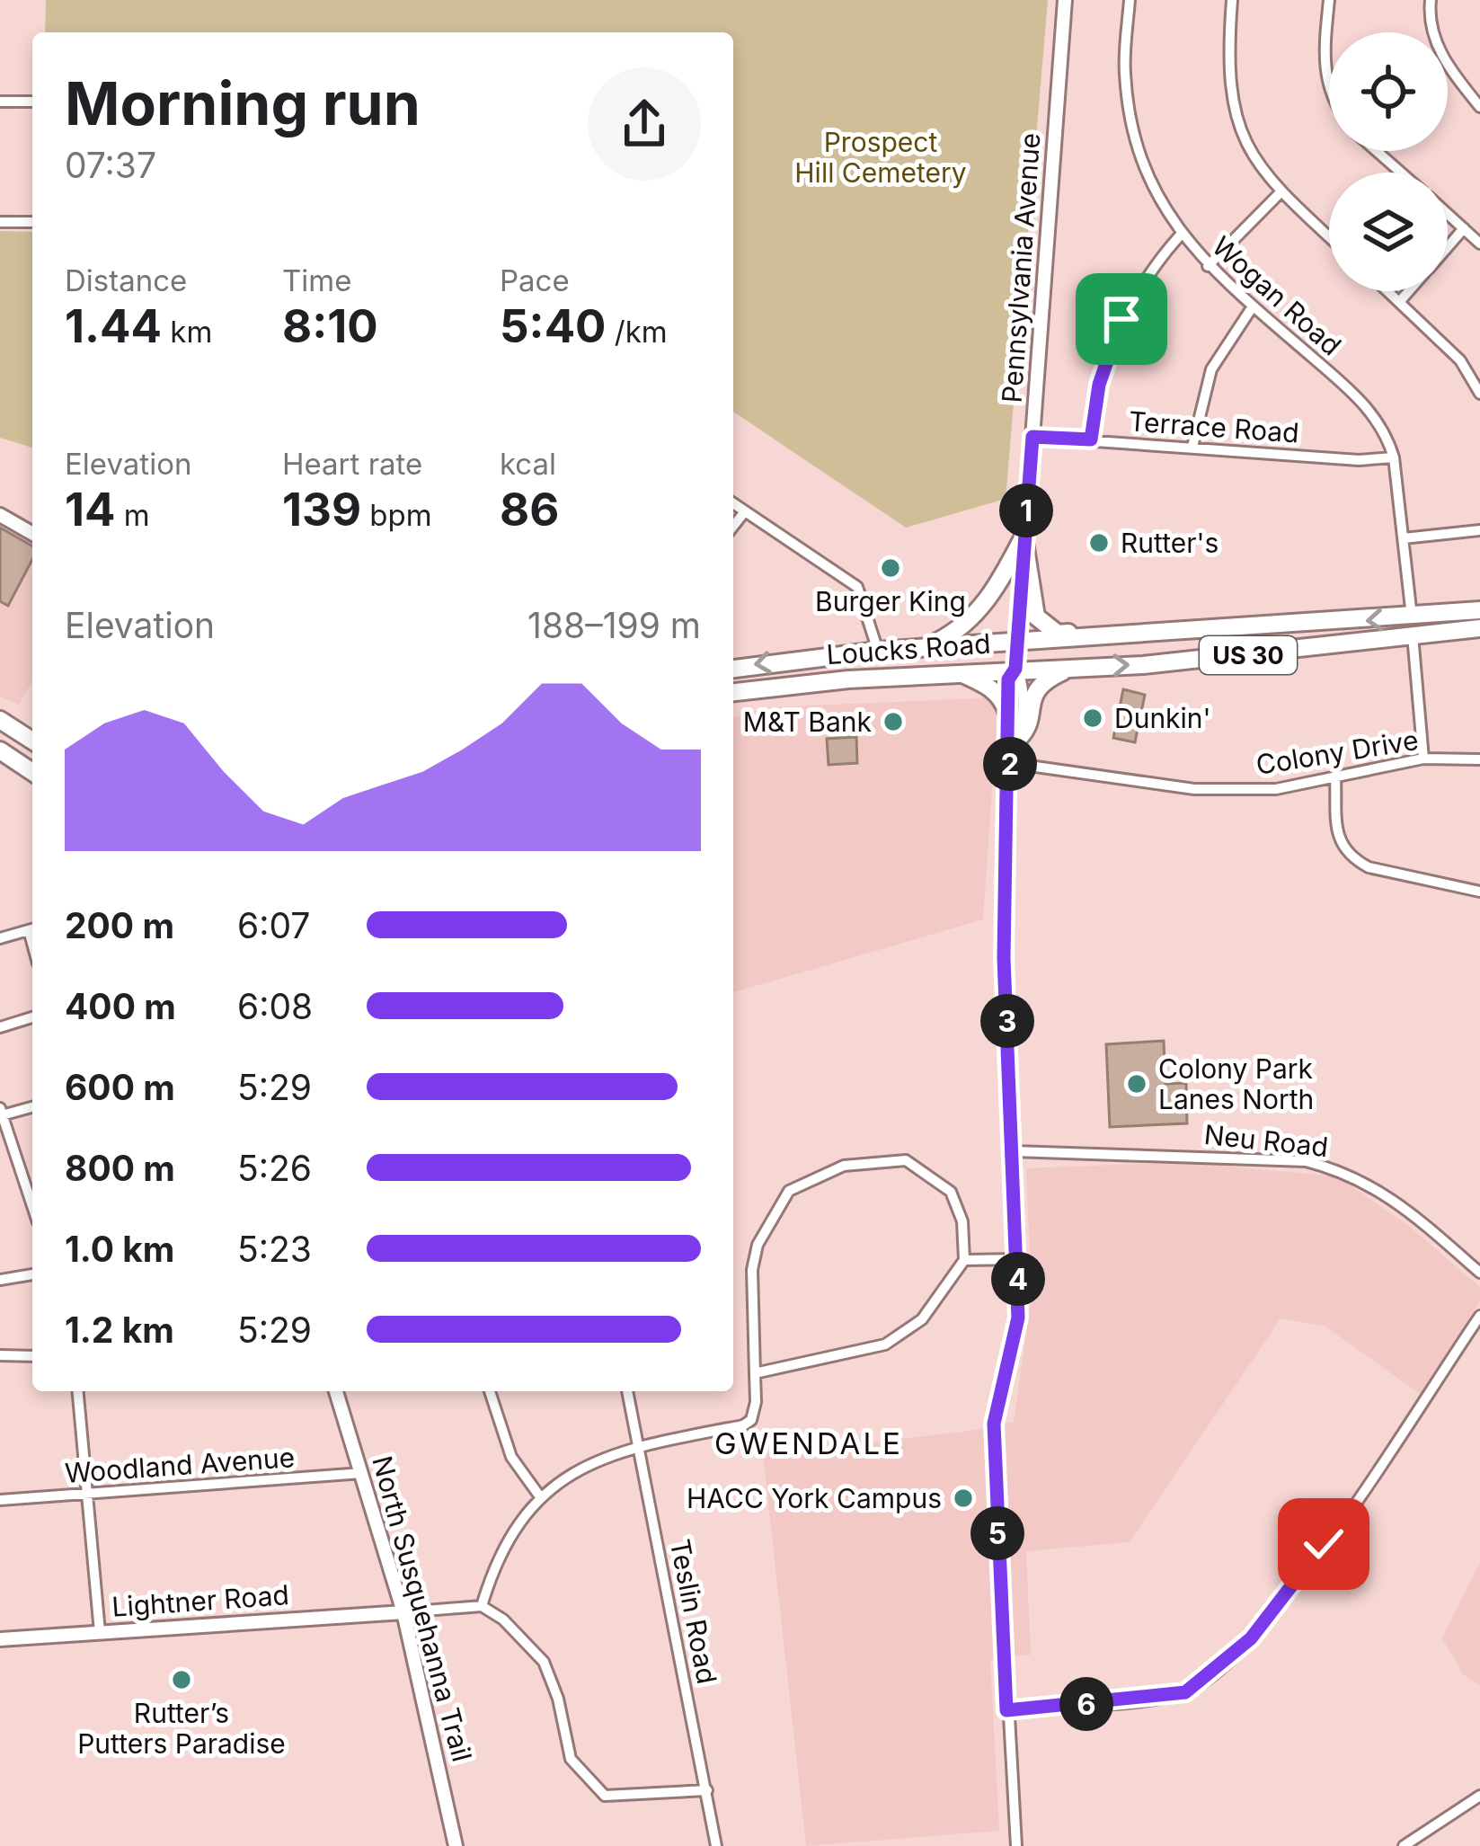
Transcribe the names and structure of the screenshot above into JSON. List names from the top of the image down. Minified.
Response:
{"streets":{"highway":["Loucks Road","US 30"],"street":["Pennsylvania Avenue","Wogan Road","Terrace Road","Colony Drive","Neu Road","Woodland Avenue","Lightner Road","North Susquehanna Trail","Teslin Road"]},"crossings":[["Pennsylvania Avenue","Terrace Road"],["Pennsylvania Avenue","Loucks Road"],["Pennsylvania Avenue","Colony Drive"],["Pennsylvania Avenue","Neu Road"],["Wogan Road","Terrace Road"],["Wogan Road","Loucks Road"],["Wogan Road","Colony Drive"],["Woodland Avenue","North Susquehanna Trail"],["Lightner Road","North Susquehanna Trail"]],"districts":["GWENDALE"],"parks":["Prospect Hill Cemetery"],"places":["Rutter's","Burger King","Dunkin'","M&T Bank","Colony Park Lanes North","HACC York Campus","Rutter’s Putters Paradise"],"page":{"heading":["Morning run","07:37"],"stats":[["Distance","1.44 km"],["Time","8:10"],["Pace","5:40 /km"],["Elevation","14 m"],["Heart rate","139 bpm"],["kcal","86"]],"pins":["1","2","3","4","5","6"],"chart":["Elevation","188–199 m"],"list":[{"name":"200 m","note":"6:07"},{"name":"400 m","note":"6:08"},{"name":"600 m","note":"5:29"},{"name":"800 m","note":"5:26"},{"name":"1.0 km","note":"5:23"},{"name":"1.2 km","note":"5:29"}]}}
